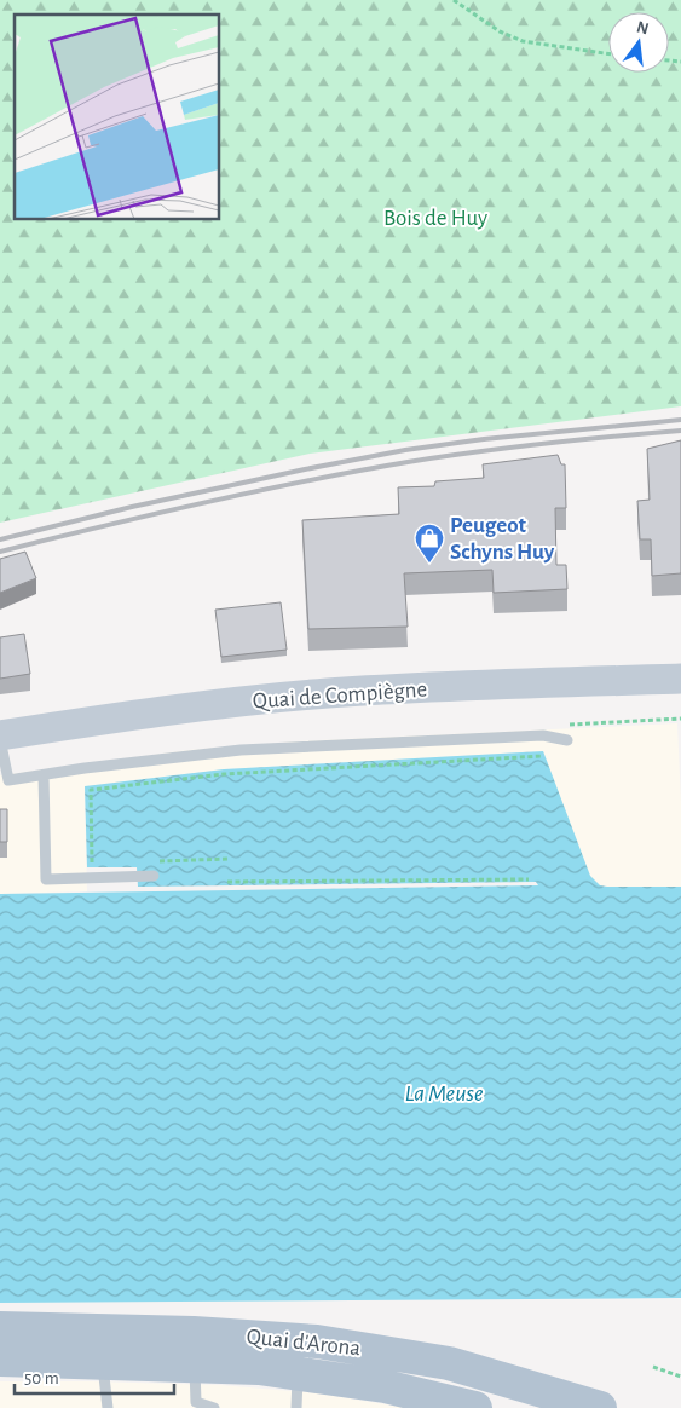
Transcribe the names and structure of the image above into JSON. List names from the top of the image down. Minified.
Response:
{"streets":{"main road":["Quai de Compiègne","Quai d'Arona"]},"water":["La Meuse"],"parks":["Bois de Huy"],"places":{"shop":["Peugeot Schyns Huy"]},"scale_bar":"50 m","north":"top"}
